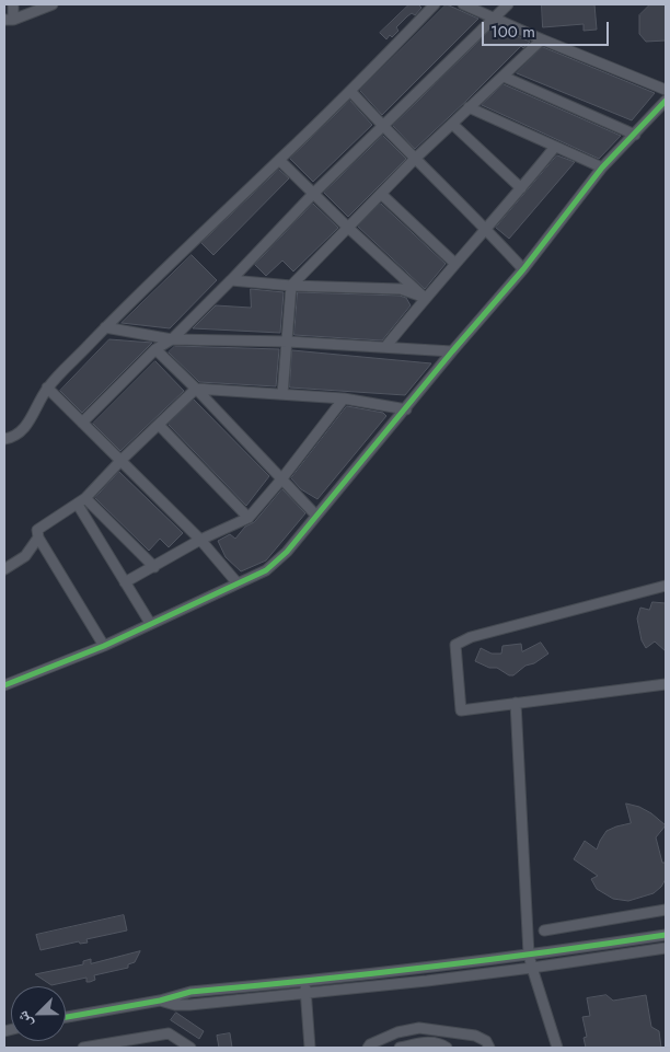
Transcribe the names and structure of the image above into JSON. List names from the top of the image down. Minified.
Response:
{"scale_bar":"100 m","north":"bottom left"}
